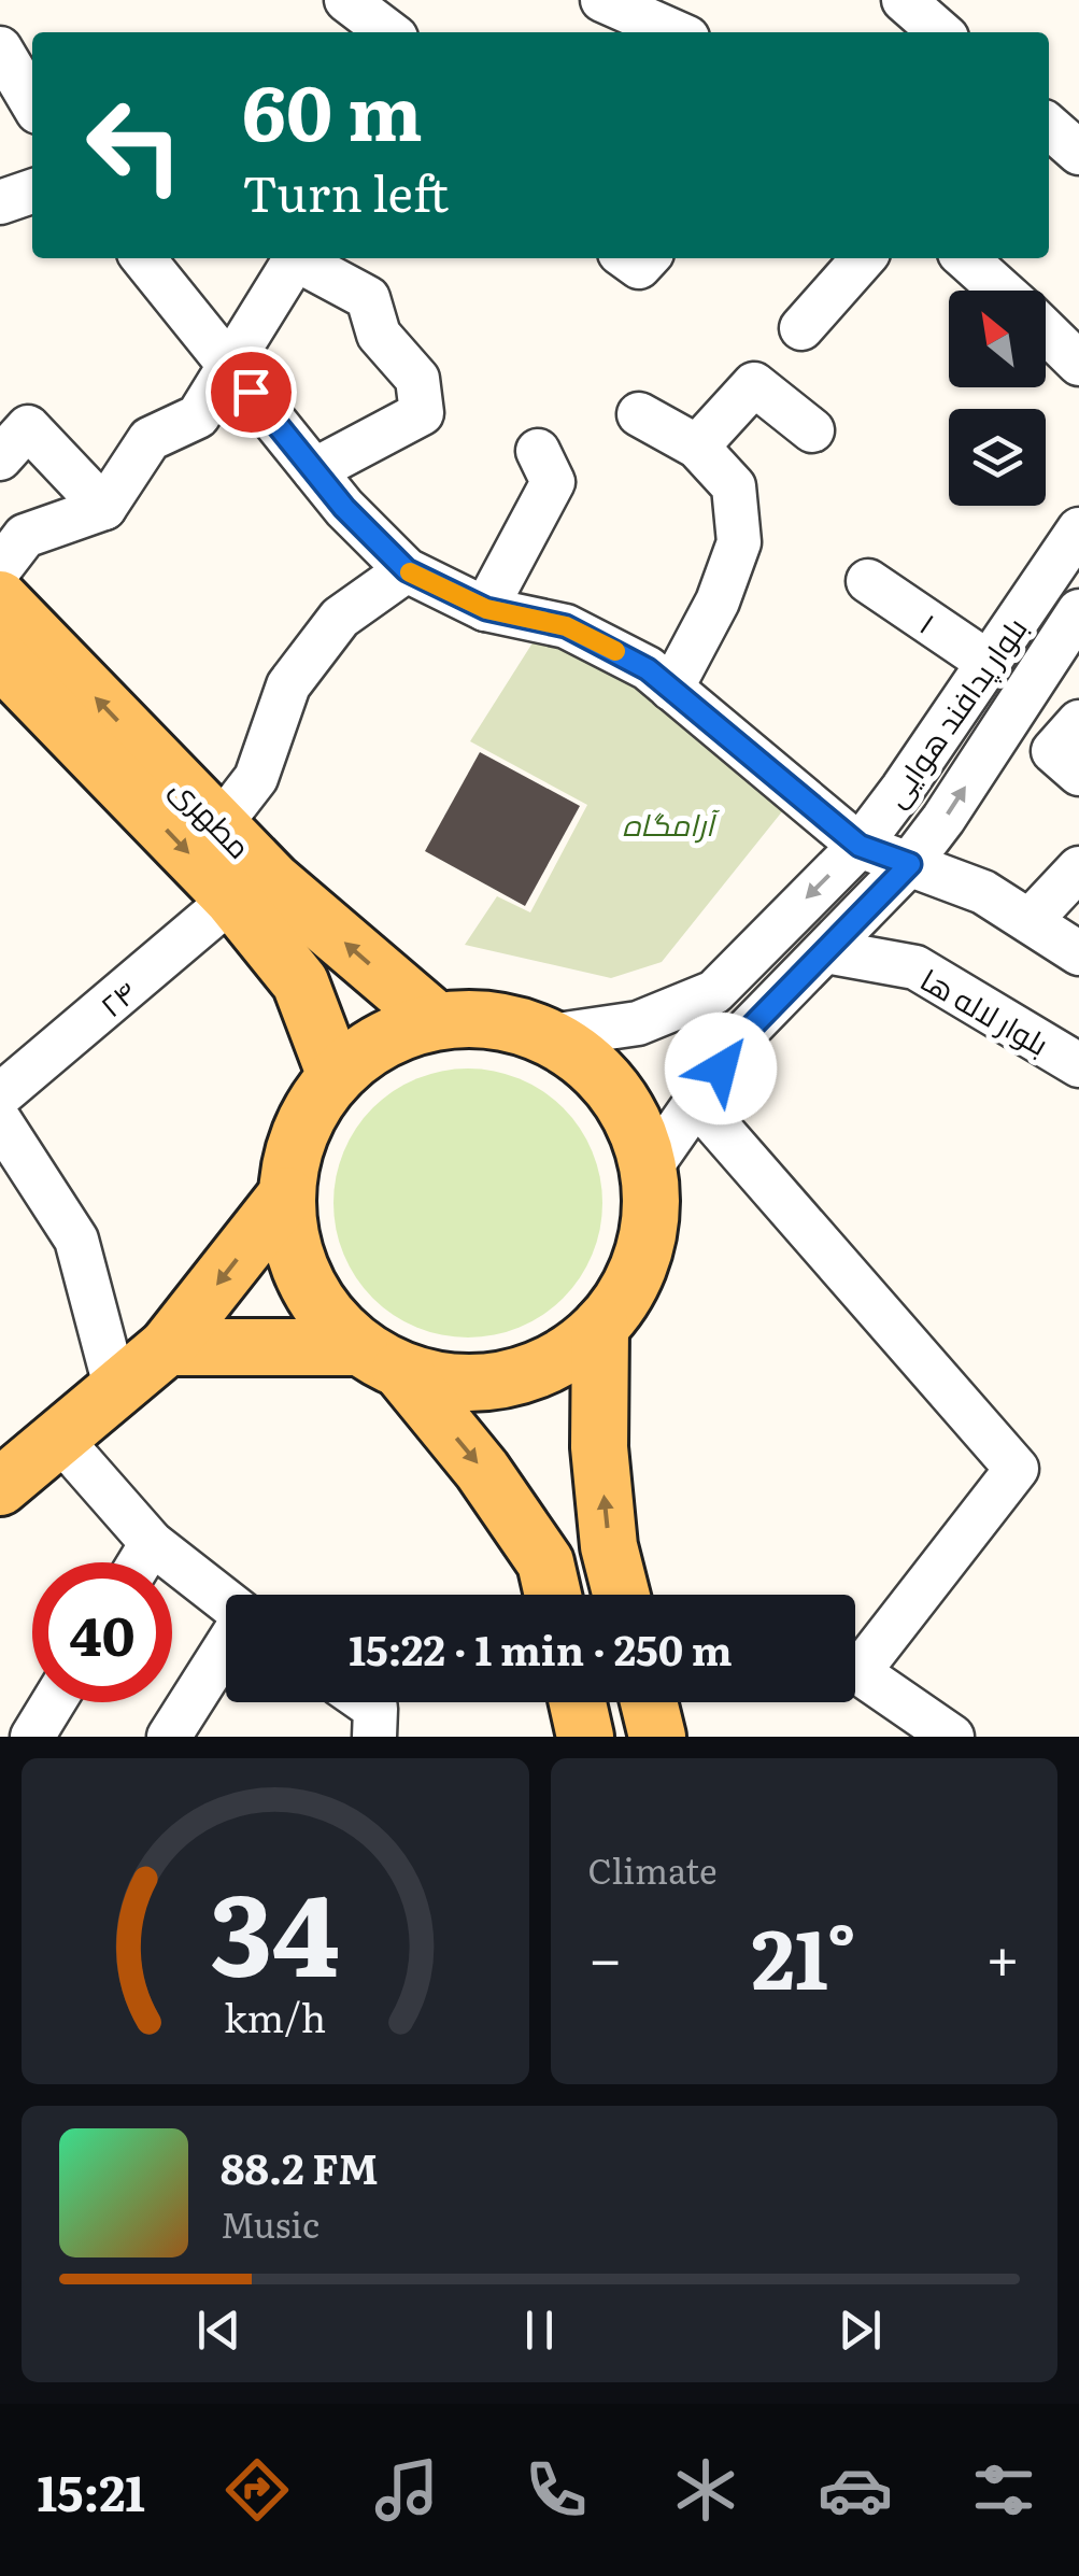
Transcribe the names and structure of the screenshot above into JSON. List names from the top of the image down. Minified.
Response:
{"streets":{"main road":["مطهری"],"street":["۱","بلوار پدافند هوایی","۲۴","بلوار لاله ها"]},"crossings":[["۱","بلوار پدافند هوایی"],["بلوار پدافند هوایی","مطهری"],["بلوار پدافند هوایی","بلوار لاله ها"],["مطهری","۲۴"]],"parks":["آرامگاه"],"north":"top left","page":{"turn":["60 m","Turn left"],"limit":"40","trip":"15:22 · 1 min · 250 m","tile":"Climate","heat":["−","21°","+"],"song":["88.2 FM","Music"],"tabs":"15:21","gauge":["34","km/h"]}}
